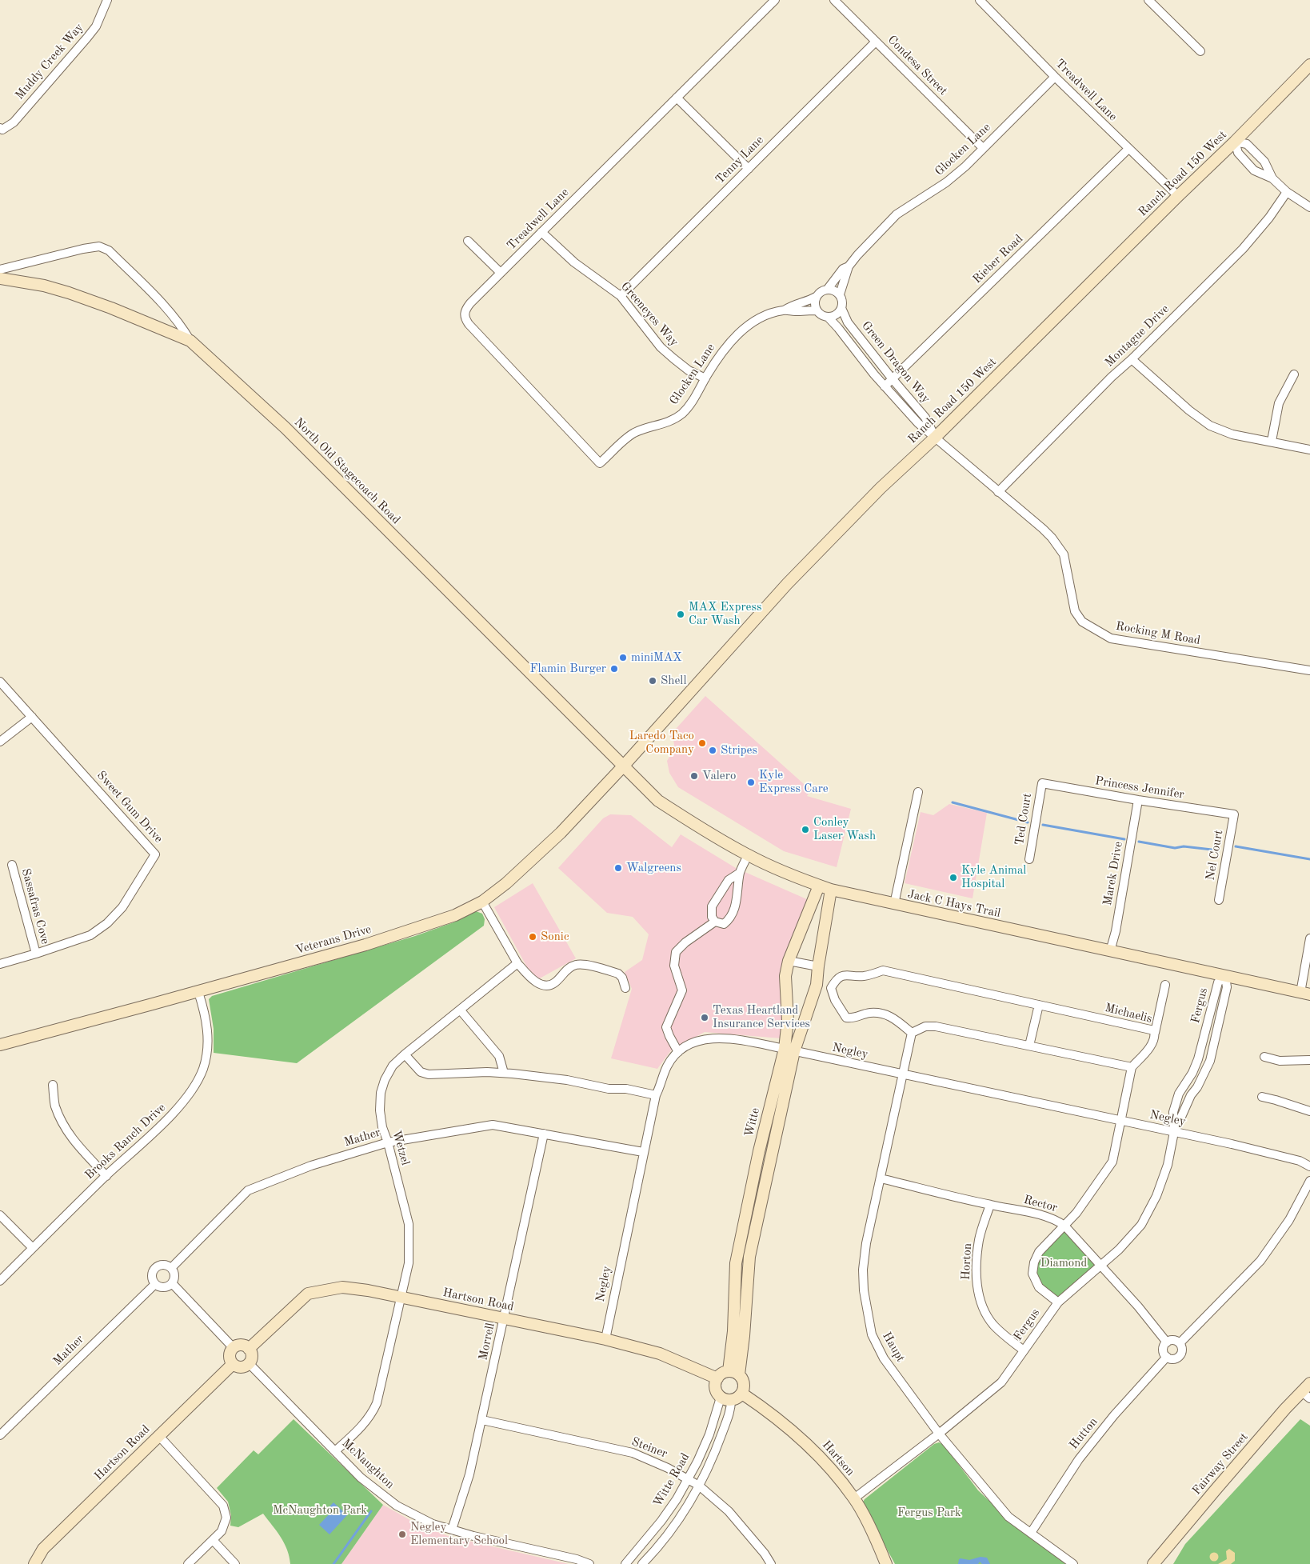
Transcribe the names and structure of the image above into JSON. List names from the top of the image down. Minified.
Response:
{"streets":{"street":["Muddy Creek Way","Condesa Street","Treadwell Lane","Glocken Lane","Tenny Lane","Ranch Road 150 West","Rieber Road","Greeneyes Way","Montague Drive","Green Dragon Way","North Old Stagecoach Road","Rocking M Road","Princess Jennifer","Sweet Gum Drive","Ted Court","Nel Court","Marek Drive","Jack C Hays Trail","Sassafras Cove","Veterans Drive","Fergus","Michaelis","Negley","Witte","Mather","Brooks Ranch Drive","Wetzel","Rector","Horton","Hartson Road","Morrell","Haupt","Hutton","Steiner","Hartson","McNaughton","Fairway Street","Witte Road"]},"crossings":[["Condesa Street","Glocken Lane"],["Condesa Street","Tenny Lane"],["Treadwell Lane","Glocken Lane"],["Treadwell Lane","Ranch Road 150 West"],["Treadwell Lane","Rieber Road"],["Treadwell Lane","Greeneyes Way"],["Glocken Lane","Greeneyes Way"],["Glocken Lane","Green Dragon Way"],["Tenny Lane","Greeneyes Way"],["Ranch Road 150 West","Green Dragon Way"],["Ranch Road 150 West","North Old Stagecoach Road"],["Ranch Road 150 West","Rocking M Road"],["Ranch Road 150 West","Jack C Hays Trail"],["Ranch Road 150 West","Veterans Drive"],["Rieber Road","Green Dragon Way"],["Montague Drive","Rocking M Road"],["Green Dragon Way","Rocking M Road"],["North Old Stagecoach Road","Jack C Hays Trail"],["North Old Stagecoach Road","Veterans Drive"],["Princess Jennifer","Ted Court"],["Princess Jennifer","Nel Court"],["Princess Jennifer","Marek Drive"],["Sweet Gum Drive","Sassafras Cove"],["Marek Drive","Jack C Hays Trail"],["Jack C Hays Trail","Veterans Drive"],["Jack C Hays Trail","Fergus"],["Jack C Hays Trail","Witte"],["Veterans Drive","Brooks Ranch Drive"],["Fergus","Negley"],["Fergus","Rector"],["Fergus","Horton"],["Fergus","Haupt"],["Fergus","Hartson"],["Negley","Witte"],["Negley","Mather"],["Negley","Hartson Road"],["Negley","Haupt"],["Witte","Hartson Road"],["Witte","Hartson"],["Witte","Witte Road"],["Mather","Wetzel"],["Mather","Morrell"],["Wetzel","Hartson Road"],["Wetzel","McNaughton"],["Rector","Horton"],["Rector","Haupt"],["Rector","Hutton"],["Hartson Road","Morrell"],["Hartson Road","Hartson"],["Hartson Road","McNaughton"],["Hartson Road","Witte Road"],["Morrell","Steiner"],["Morrell","McNaughton"],["Haupt","Hutton"],["Steiner","Witte Road"],["Hartson","Witte Road"]],"parks":["Diamond","McNaughton Park","Fergus Park"],"places":["MAX Express Car Wash","miniMAX","Flamin Burger","Shell","Laredo Taco Company","Stripes","Valero","Kyle Express Care","Conley Laser Wash","Walgreens","Kyle Animal Hospital","Sonic","Texas Heartland Insurance Services","Negley Elementary School"]}
